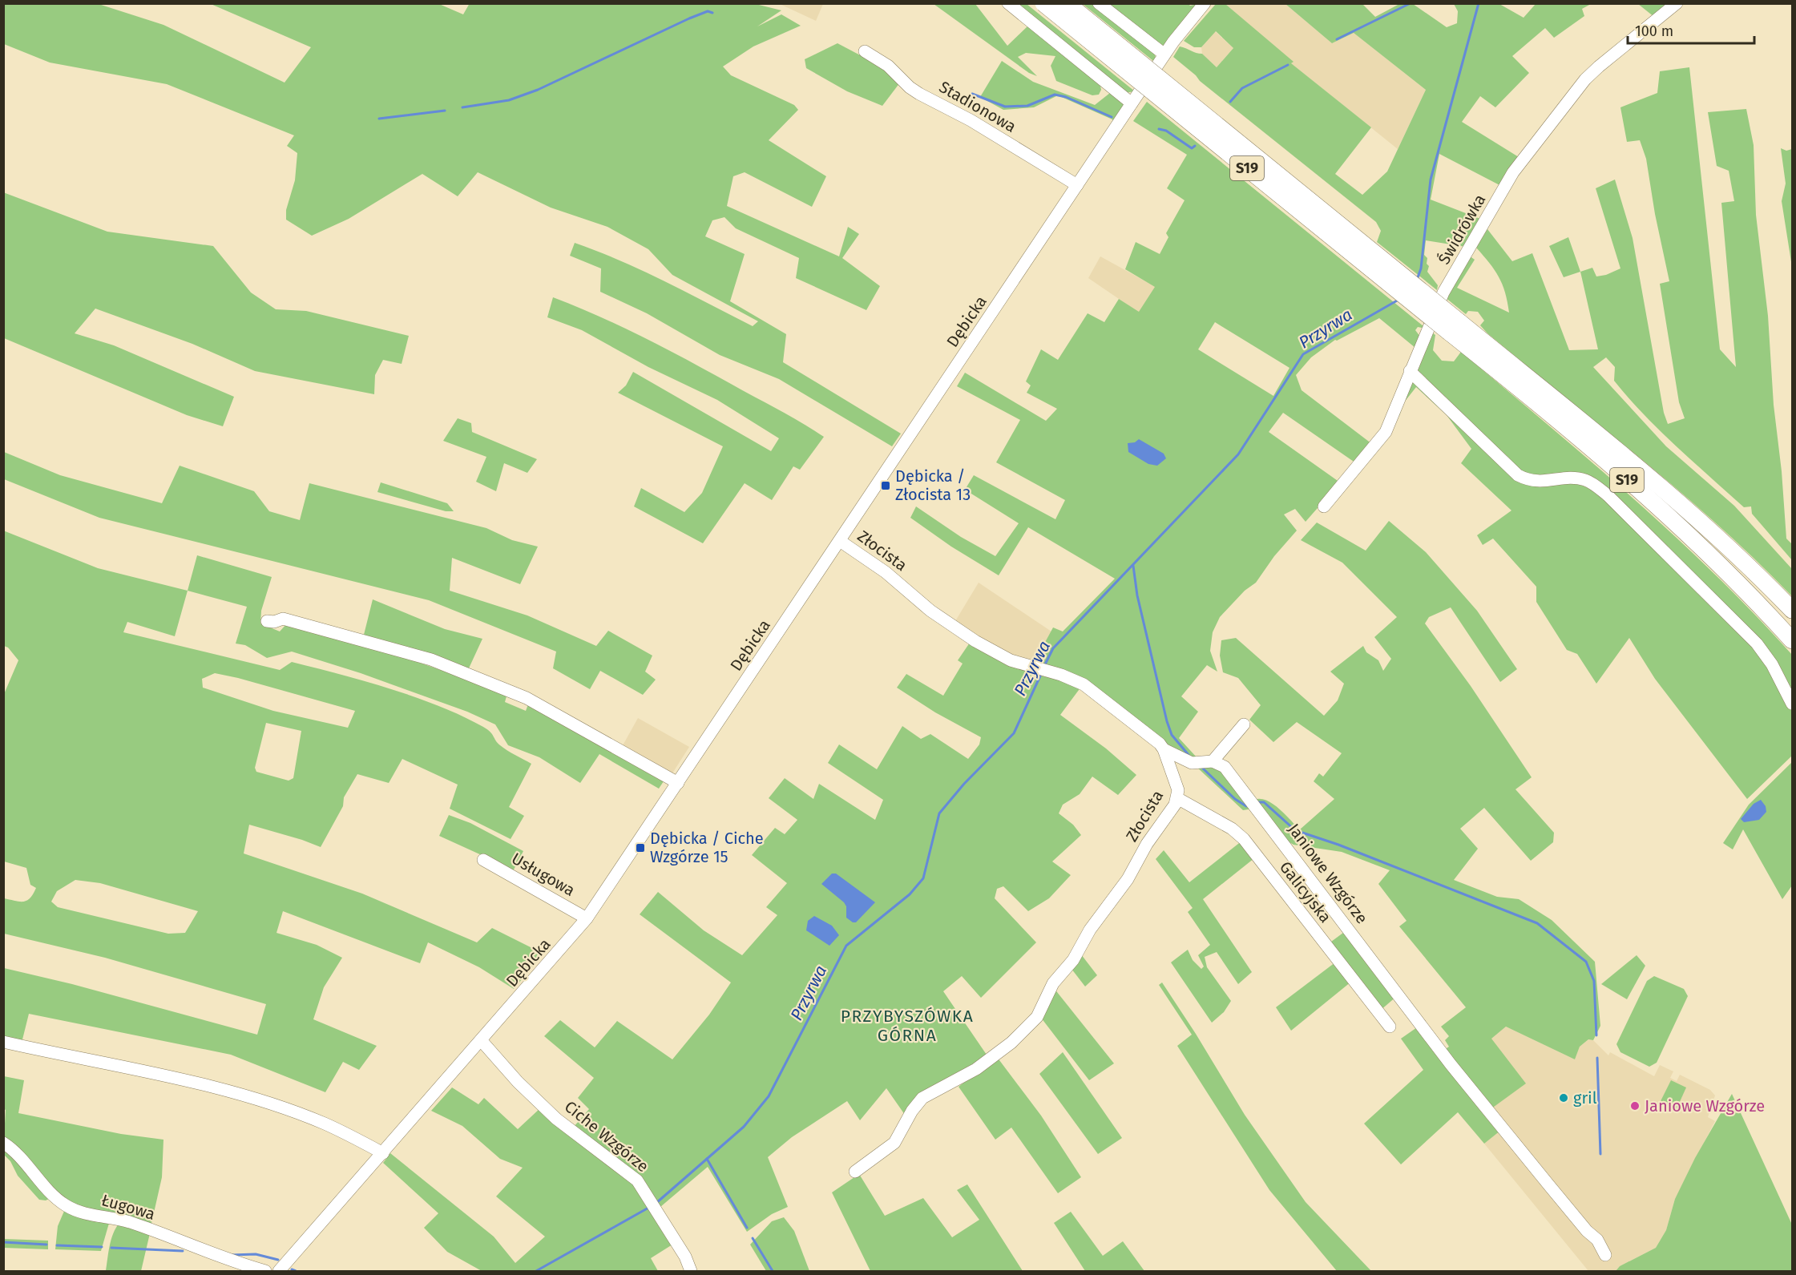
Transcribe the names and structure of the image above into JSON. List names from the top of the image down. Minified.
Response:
{"streets":{"highway":["S19"],"street":["Stadionowa","Świdrówka","Dębicka","Złocista","Janiowe Wzgórze","Usługowa","Galicyjska","Ciche Wzgórze","Ługowa"]},"crossings":[["Stadionowa","Dębicka"],["Dębicka","Złocista"],["Dębicka","Usługowa"],["Dębicka","Ciche Wzgórze"],["Złocista","Galicyjska"]],"districts":["PRZYBYSZÓWKA GÓRNA"],"water":["Przyrwa"],"places":{"transit":["Dębicka / Złocista 13","Dębicka / Ciche Wzgórze 15"],"other":["gril","Janiowe Wzgórze"]},"scale_bar":"100 m"}
